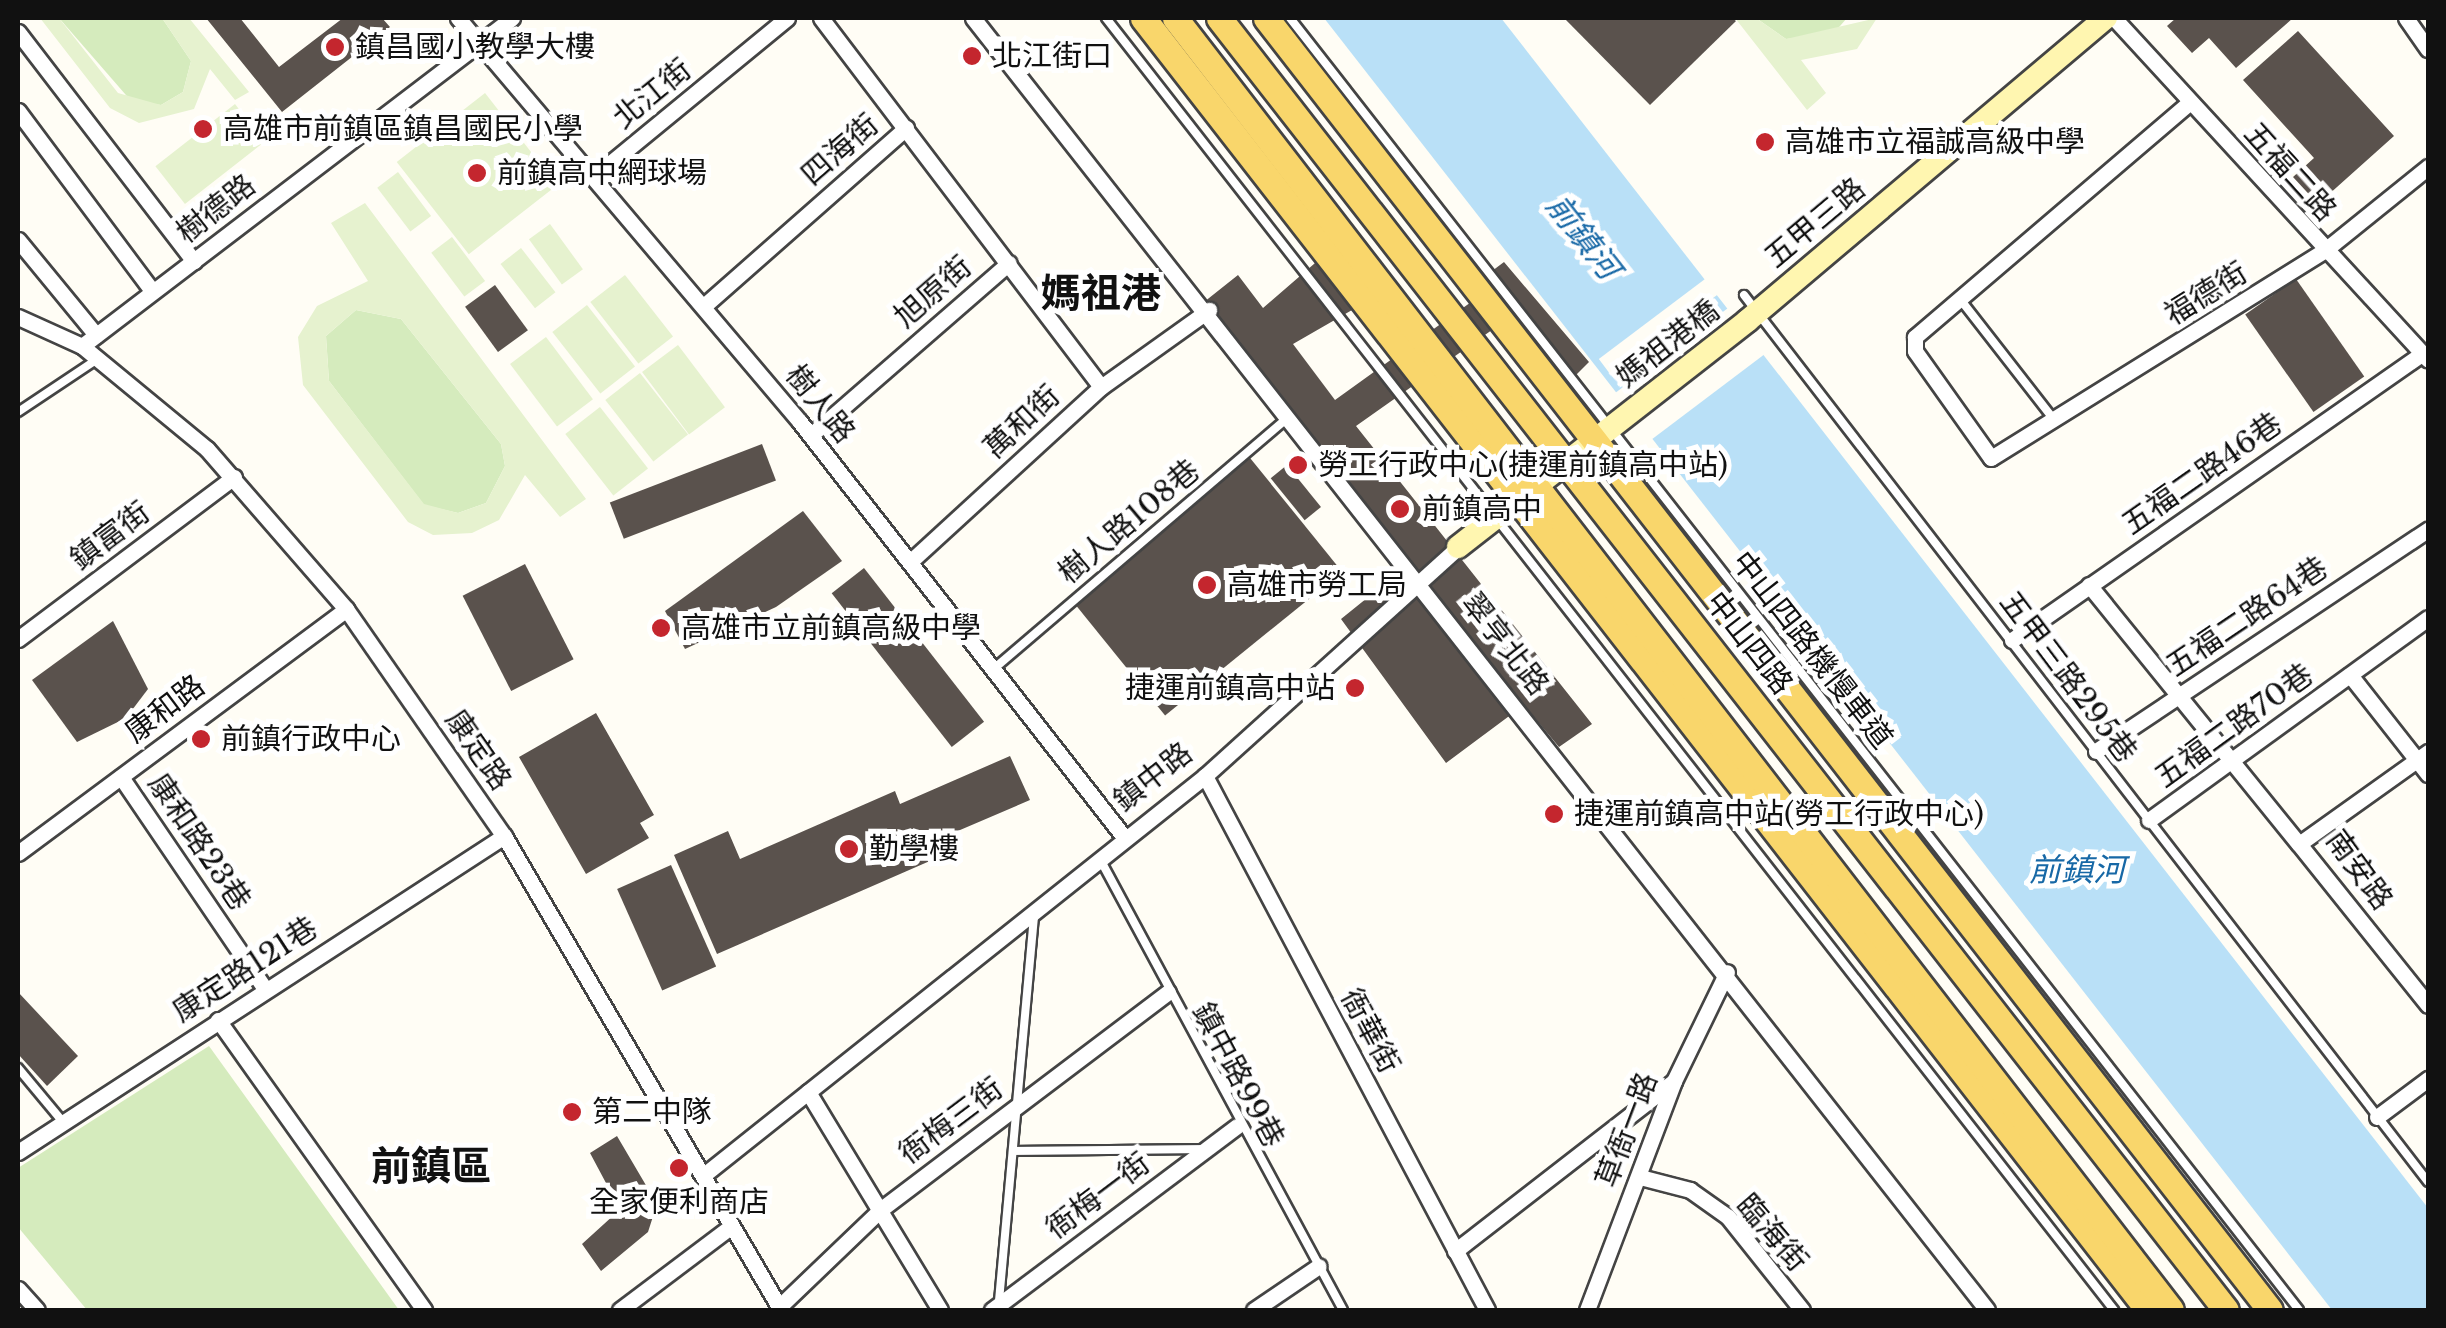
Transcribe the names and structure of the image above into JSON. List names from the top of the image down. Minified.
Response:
{"streets":{"main road":["五甲三路","媽祖港橋","中山四路","鎮中路"],"street":["北江街","四海街","五福二路","樹德路","旭原街","福德街","樹人路","萬和街","五福二路46巷","鎮富街","五福二路64巷","翠亨北路","康和路","五福二路70巷","康定路","康和路23巷","南安路","康定路121巷","衙華街","衙梅三街","草衙一路","衙梅一街","臨海街"],"lane":["樹人路108巷","中山四路機慢車道","五甲三路295巷","鎮中路99巷"]},"crossings":[["北江街","樹人路"],["四海街","旭原街"],["四海街","樹人路"],["五福二路","福德街"],["五福二路","五福二路46巷"],["樹德路","樹人路"],["樹德路","康定路"],["五甲三路","媽祖港橋"],["五甲三路","五甲三路295巷"],["旭原街","樹人路"],["旭原街","萬和街"],["媽祖港橋","中山四路"],["媽祖港橋","中山四路機慢車道"],["媽祖港橋","五甲三路295巷"],["媽祖港橋","鎮中路"],["樹人路","萬和街"],["樹人路","樹人路108巷"],["樹人路","鎮中路"],["五福二路46巷","五甲三路295巷"],["樹人路108巷","翠亨北路"],["鎮富街","康定路"],["五福二路64巷","五甲三路295巷"],["中山四路","中山四路機慢車道"],["中山四路","鎮中路"],["翠亨北路","鎮中路"],["翠亨北路","草衙一路"],["中山四路機慢車道","鎮中路"],["五甲三路295巷","五福二路70巷"],["康和路","康定路"],["康和路","康和路23巷"],["五福二路70巷","南安路"],["康定路","鎮中路"],["康定路","康定路121巷"],["康定路","衙梅三街"],["鎮中路","衙華街"],["鎮中路","鎮中路99巷"],["康和路23巷","康定路121巷"],["鎮中路99巷","衙梅三街"],["鎮中路99巷","衙梅一街"],["草衙一路","臨海街"]],"districts":["媽祖港","前鎮區"],"water":["前鎮河"],"places":["鎮昌國小教學大樓","北江街口","高雄市前鎮區鎮昌國民小學","高雄市立福誠高級中學","前鎮高中網球場","勞工行政中心(捷運前鎮高中站)","前鎮高中","高雄市勞工局","高雄市立前鎮高級中學","捷運前鎮高中站","前鎮行政中心","捷運前鎮高中站(勞工行政中心)","勤學樓","第二中隊","全家便利商店"]}
